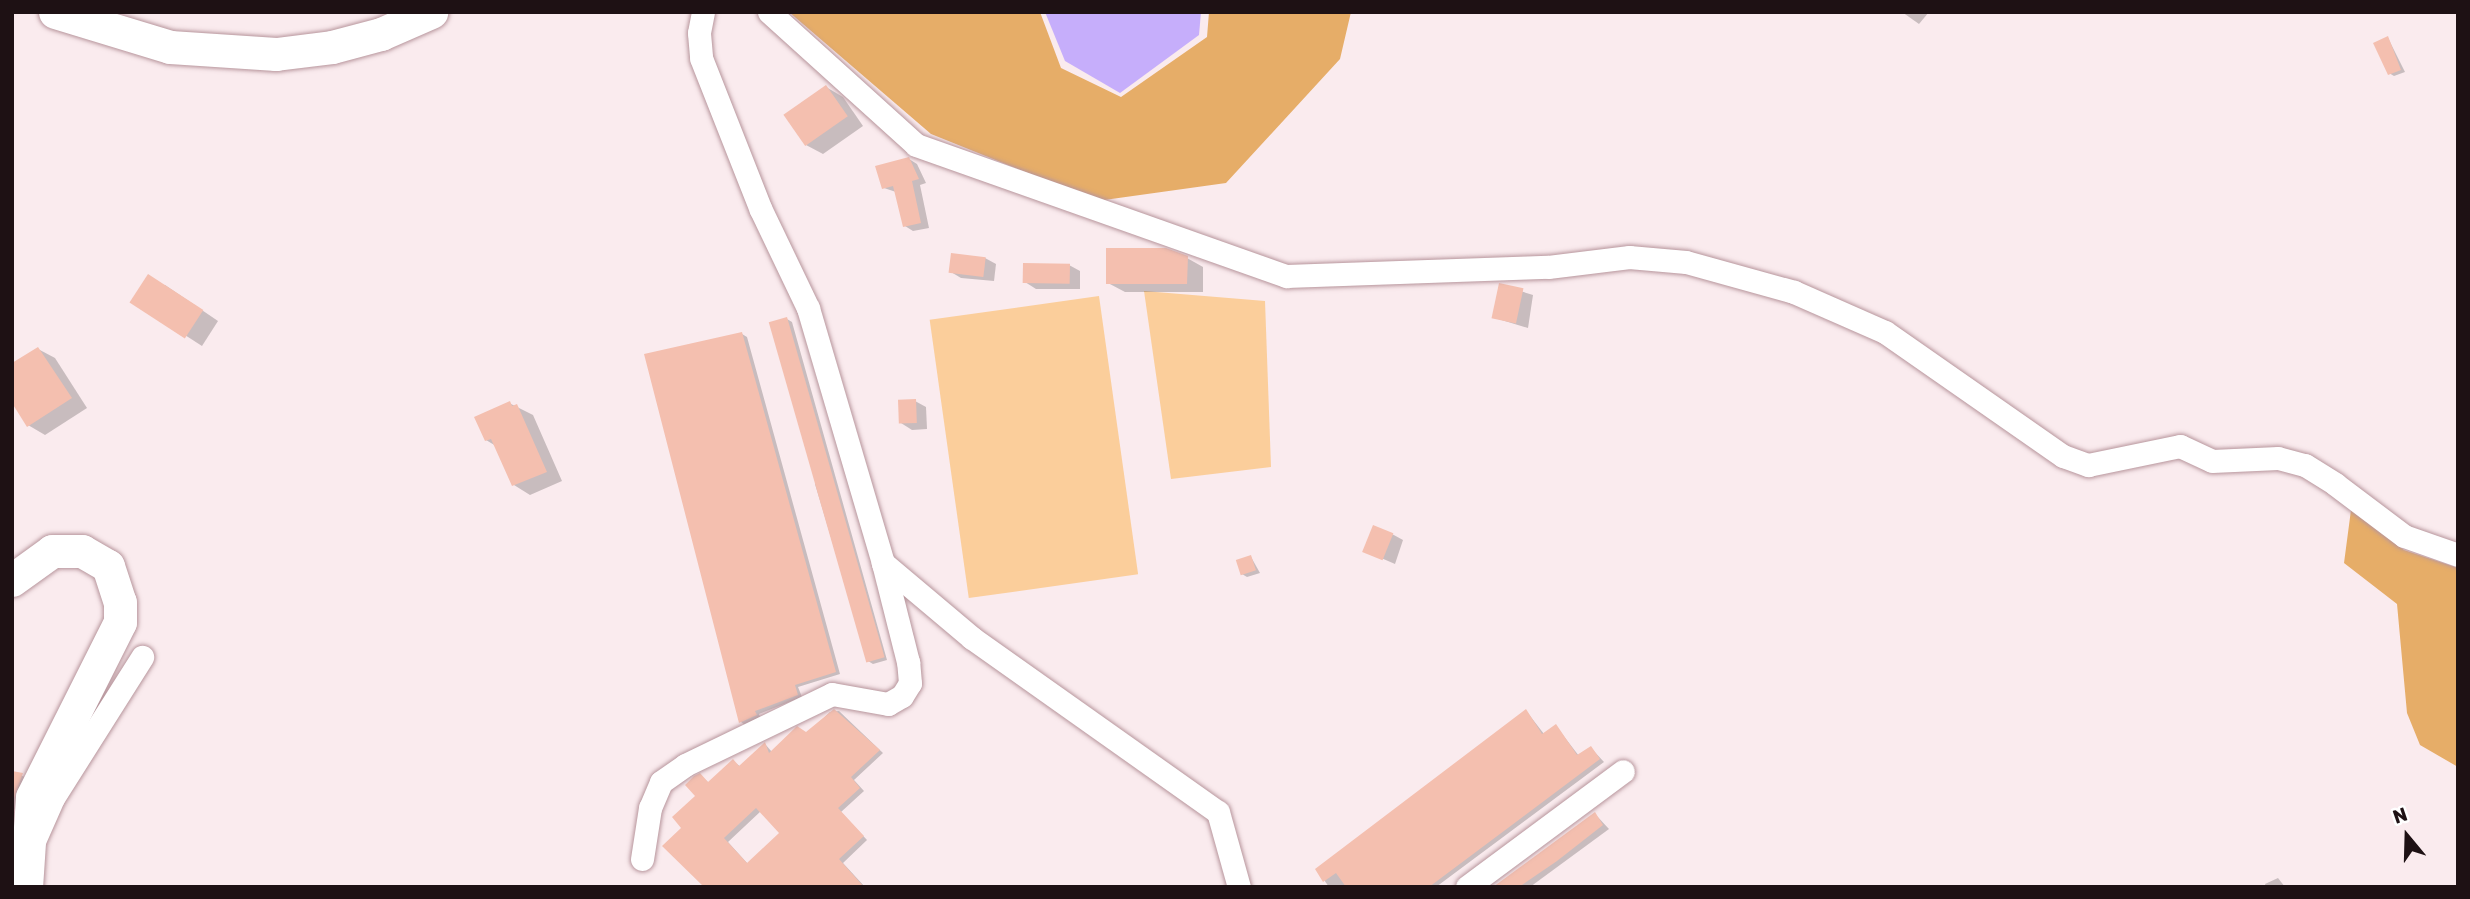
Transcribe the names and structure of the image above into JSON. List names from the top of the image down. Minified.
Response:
{"north":"top"}
